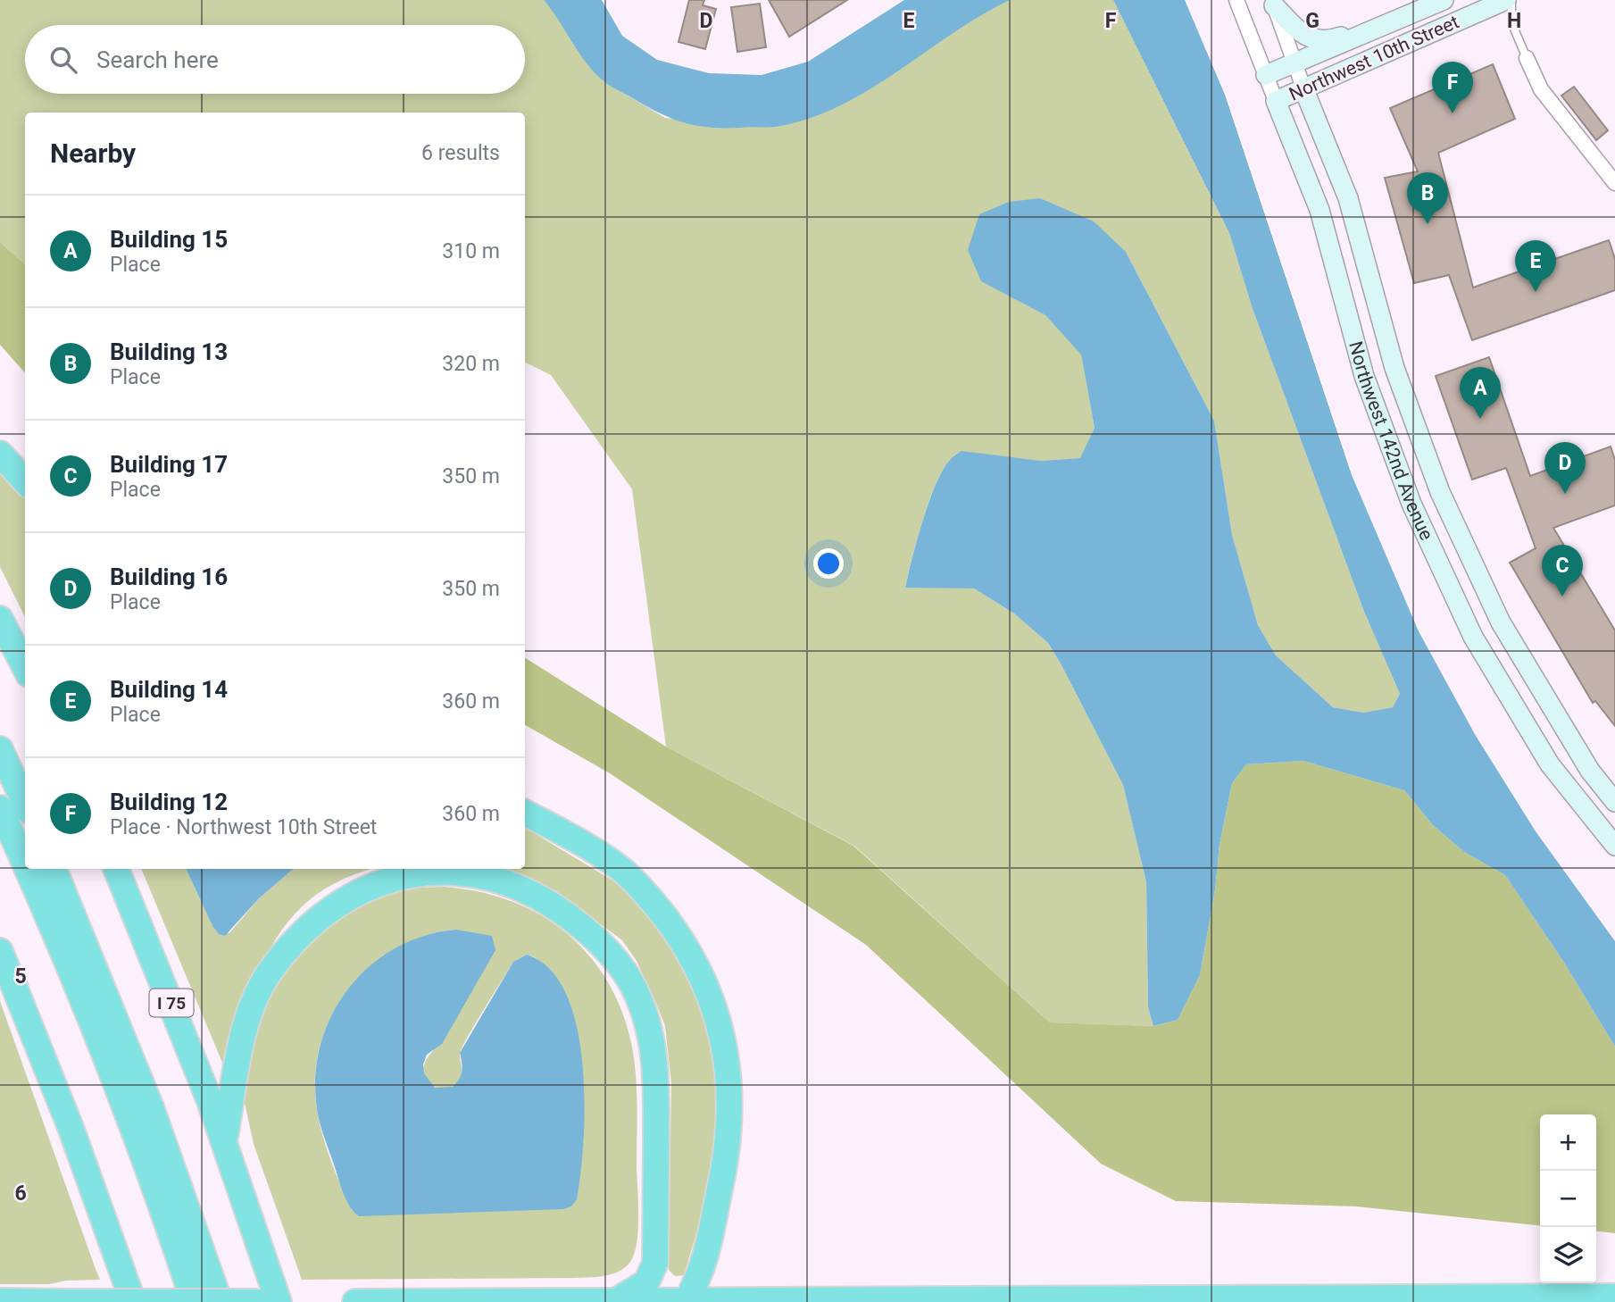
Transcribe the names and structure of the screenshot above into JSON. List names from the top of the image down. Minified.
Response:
{"streets":{"highway":["I 75"],"street":["Northwest 10th Street","Northwest 142nd Avenue"]},"crossings":[["Northwest 10th Street","Northwest 142nd Avenue"]],"page":{"search":"Search here","pins":["F","B","E","A","D","C"],"heading":["Nearby","6 results"],"list":[{"mark":"A","name":"Building 15","note":"Place","value":"310 m"},{"mark":"B","name":"Building 13","note":"Place","value":"320 m"},{"mark":"C","name":"Building 17","note":"Place","value":"350 m"},{"mark":"D","name":"Building 16","note":"Place","value":"350 m"},{"mark":"E","name":"Building 14","note":"Place","value":"360 m"},{"mark":"F","name":"Building 12","note":"Place · Northwest 10th Street","value":"360 m"}],"map_buttons":["+","−"]},"grid":{"columns":["D","E","F","G","H"],"rows":["5","6"]}}
